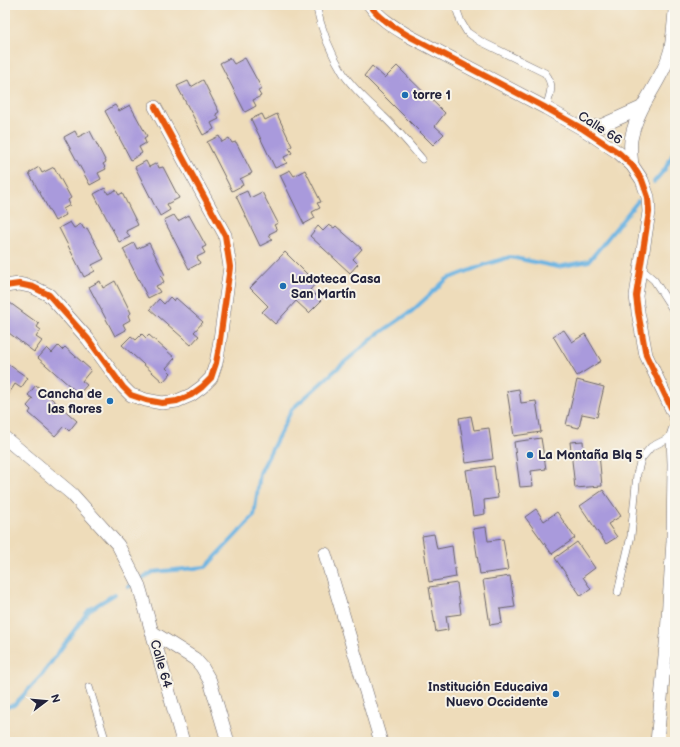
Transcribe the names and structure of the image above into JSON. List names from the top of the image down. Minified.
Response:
{"streets":{"street":["Calle 66","Calle 64"]},"places":["torre 1","Ludoteca Casa San Martín","Cancha de las flores","La Montaña Blq 5","Institución Educaiva Nuevo Occidente"],"north":"right"}
